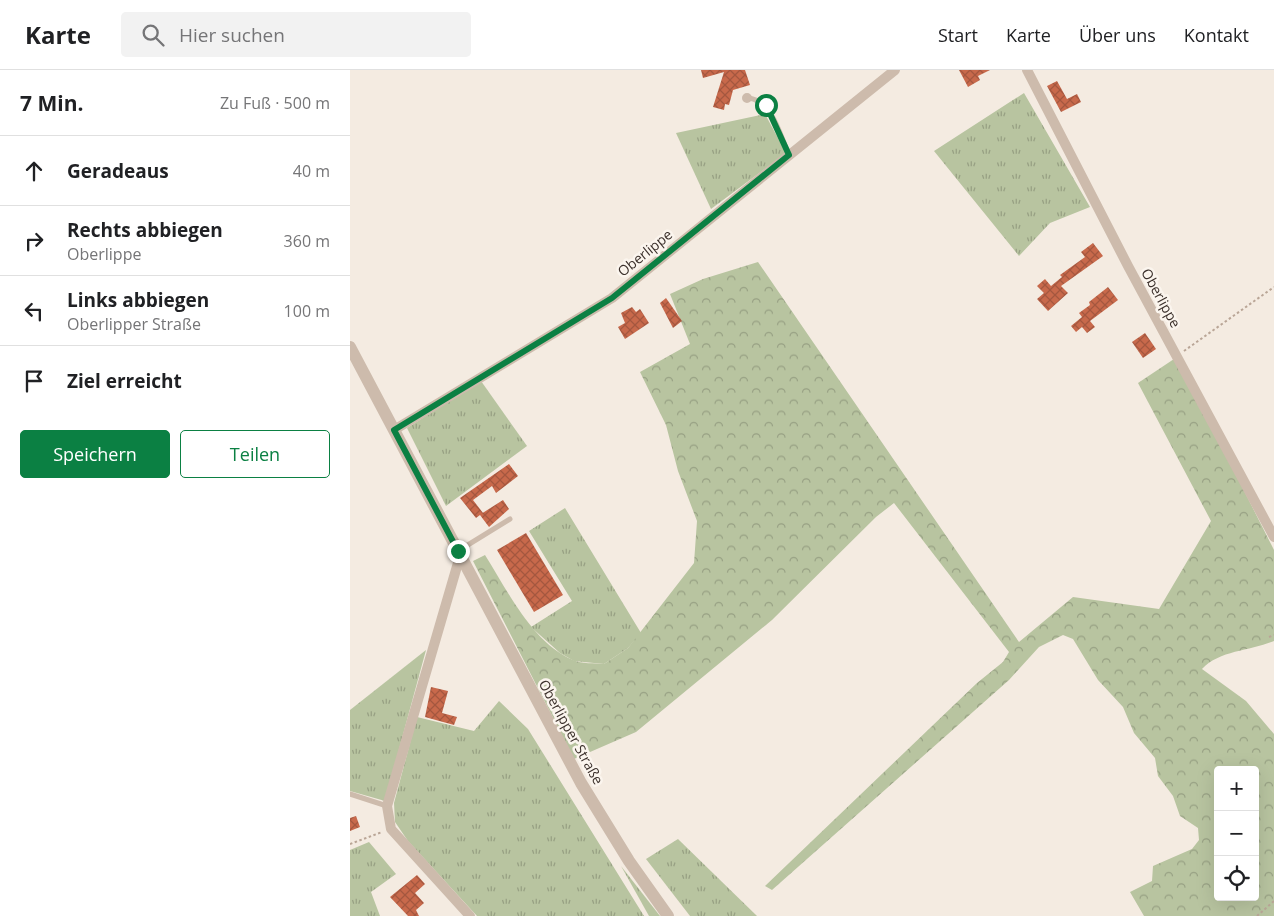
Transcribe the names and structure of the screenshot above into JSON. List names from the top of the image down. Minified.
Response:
{"streets":{"street":["Oberlippe","Oberlipper Straße"]},"crossings":[["Oberlippe","Oberlipper Straße"]],"page":{"header":"Karte","search":"Hier suchen","nav":["Start","Karte","Über uns","Kontakt"],"heading":["7 Min.","Zu Fuß · 500 m"],"list":[["Geradeaus","40 m"],["Rechts abbiegen","Oberlippe","360 m"],["Links abbiegen","Oberlipper Straße","100 m"],"Ziel erreicht"],"buttons":["Speichern","Teilen"],"map_buttons":["+","−"]}}
